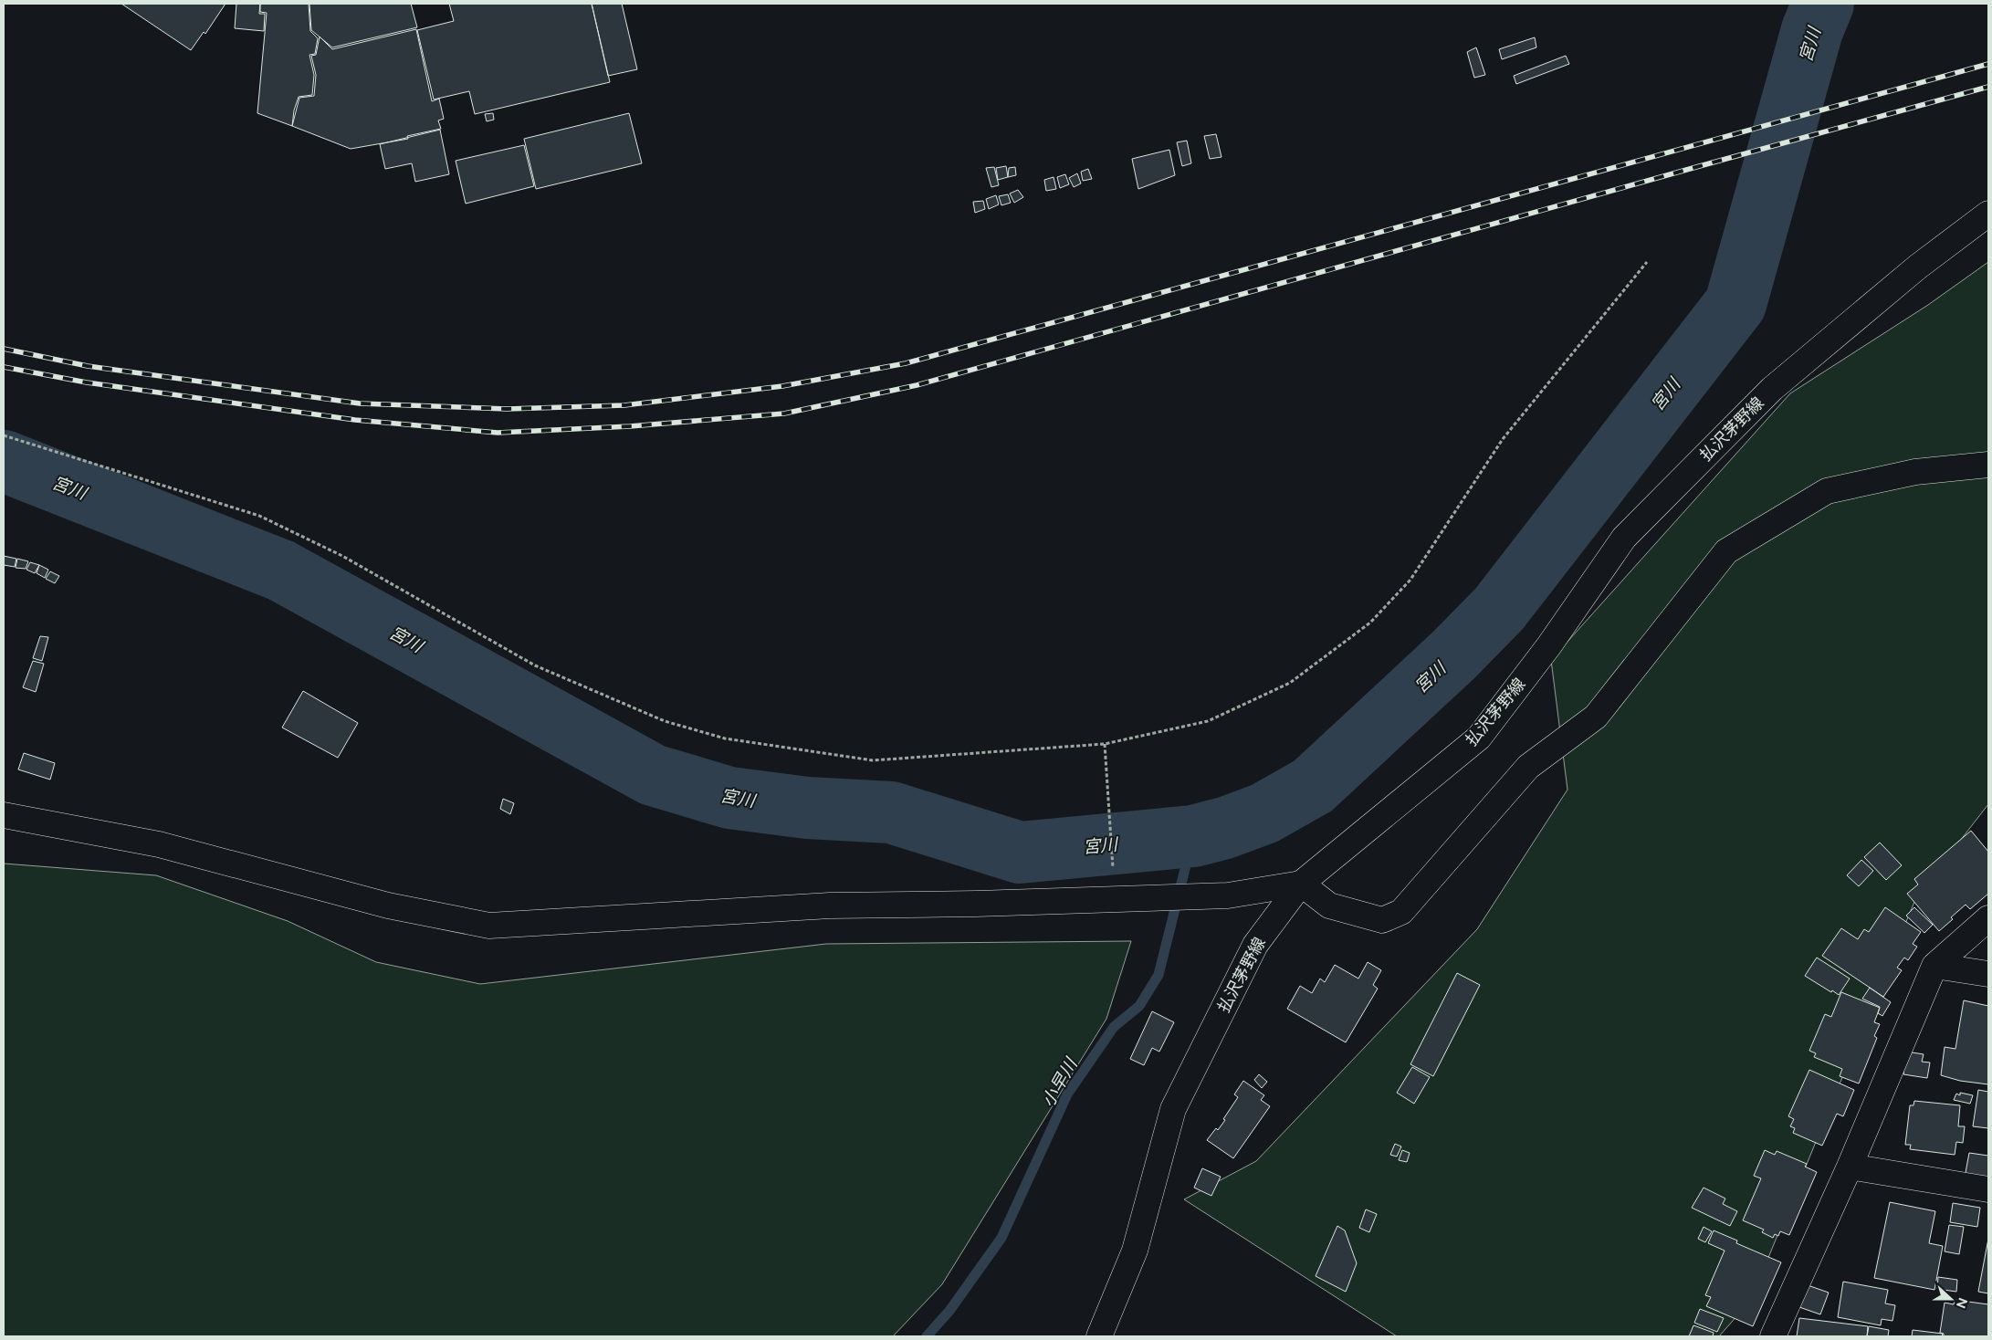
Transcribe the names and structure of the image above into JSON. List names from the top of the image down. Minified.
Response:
{"streets":{"street":["払沢茅野線"]},"water":["宮川","小早川"],"north":"right"}
